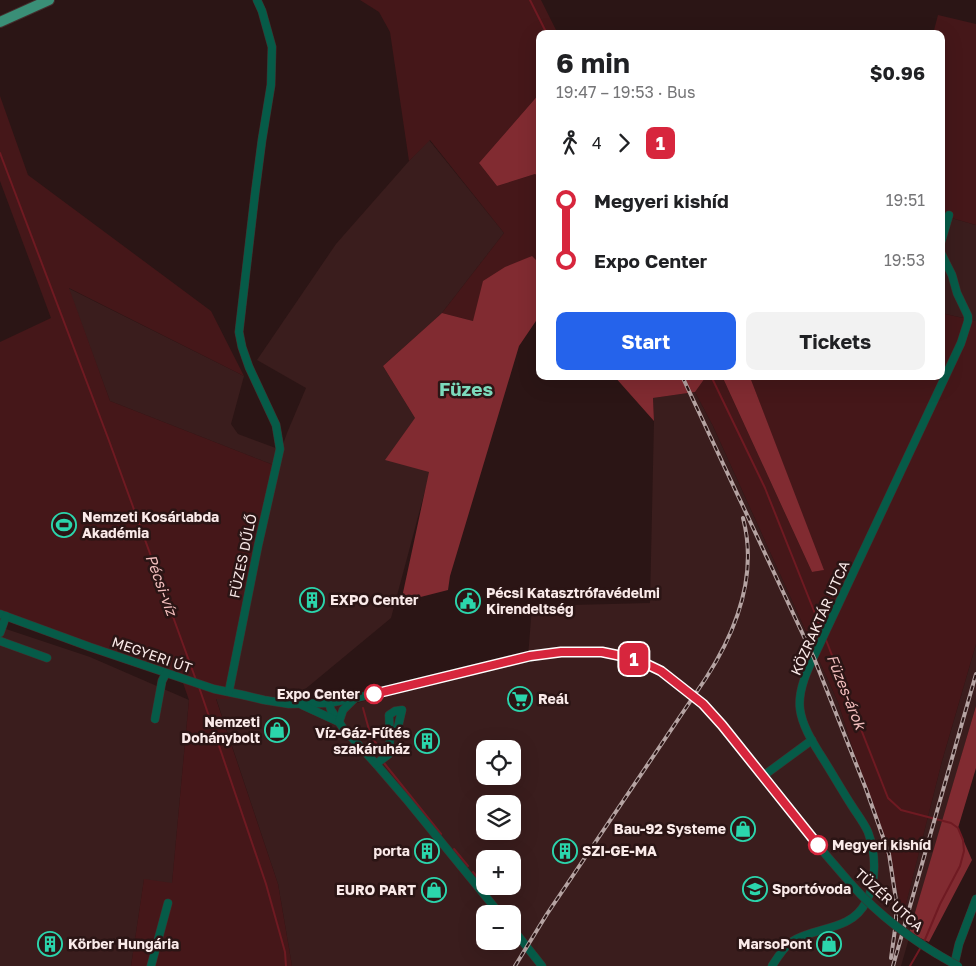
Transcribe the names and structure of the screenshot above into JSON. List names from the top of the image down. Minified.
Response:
{"streets":{"street":["FÜZES DŰLŐ","KÖZRAKTÁR UTCA","MEGYERI ÚT","TÜZÉR UTCA"]},"crossings":[["FÜZES DŰLŐ","MEGYERI ÚT"],["MEGYERI ÚT","TÜZÉR UTCA"]],"districts":["Füzes"],"water":["Pécsi-víz","Füzes-árok"],"places":{"sports":["Nemzeti Kosárlabda Akadémia"],"building":["EXPO Center","Víz-Gáz-Fűtés szakáruház","porta","SZI-GE-MA","Körber Hungária"],"public building":["Pécsi Katasztrófavédelmi Kirendeltség"],"other":["Expo Center","Megyeri kishíd"],"supermarket":["Reál"],"shop":["Nemzeti Dohánybolt","Bau-92 Systeme","EURO PART","MarsoPont"],"school or university":["Sportóvoda"]},"lines":["bus line 1"],"page":{"on_map":"1","heading":["6 min","19:47 – 19:53 · Bus","$0.96"],"legs":["4","1"],"list":[{"name":"Megyeri kishíd","value":"19:51"},{"name":"Expo Center","value":"19:53"}],"buttons":["Start","Tickets"],"map_buttons":["+","−"]}}
